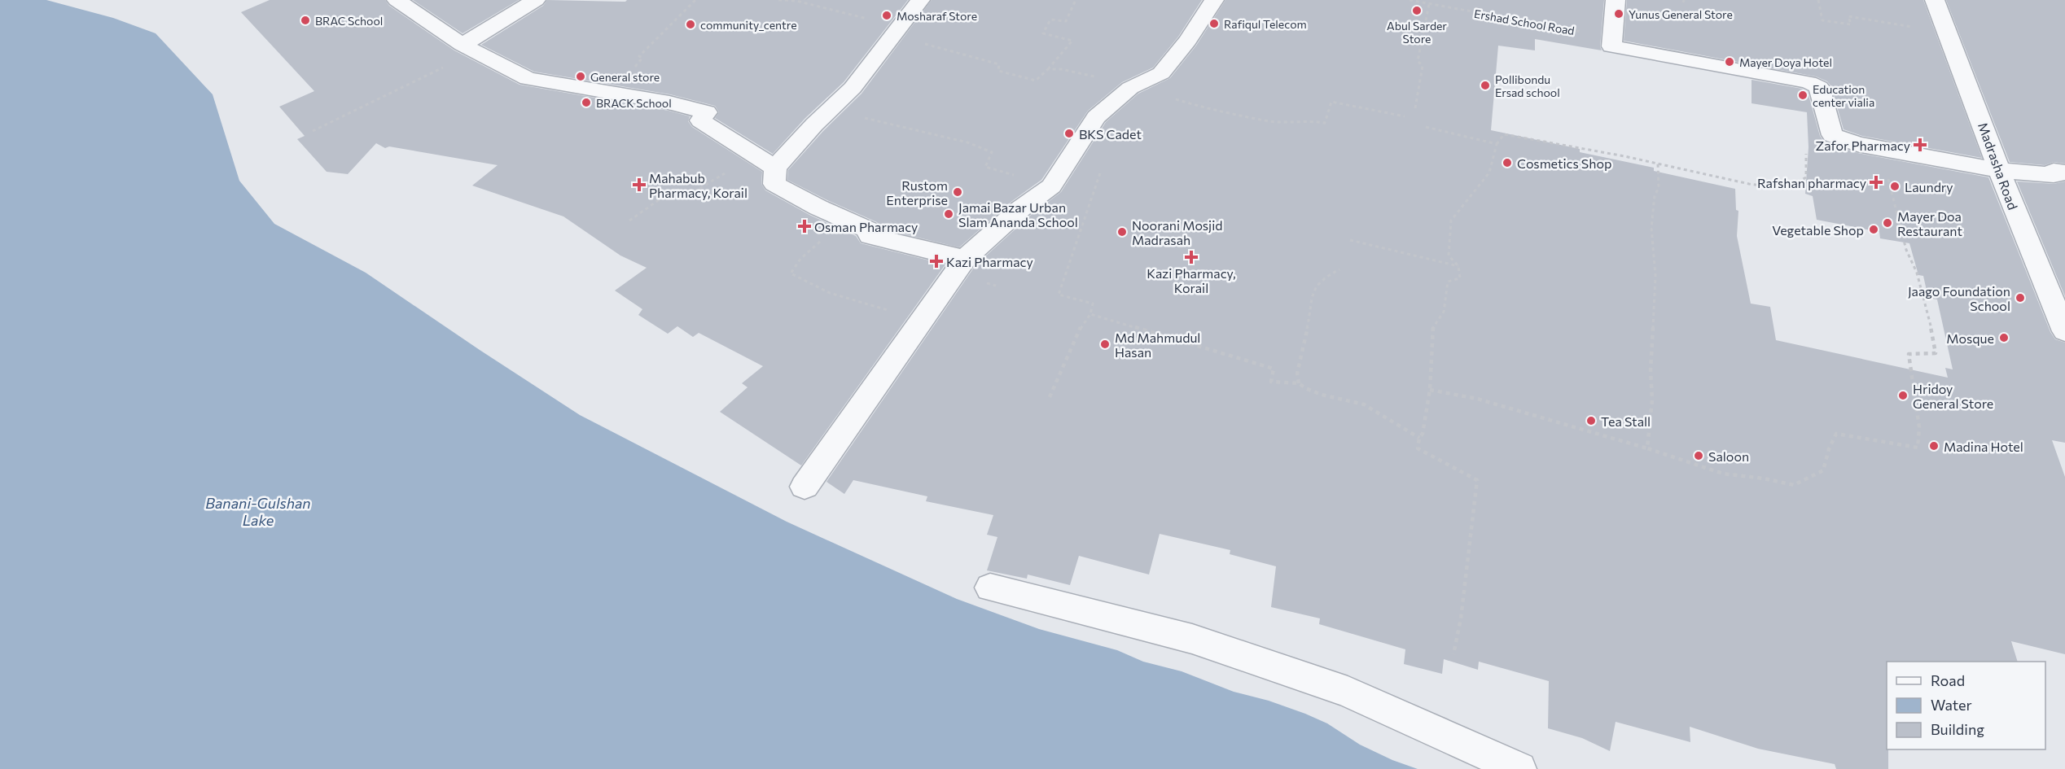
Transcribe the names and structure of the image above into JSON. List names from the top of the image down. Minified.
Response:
{"streets":{"street":["Madrasha Road"],"path":["Ershad School Road"]},"water":["Banani-Gulshan Lake"],"places":{"other":["Abul Sarder Store","Yunus General Store","Mosharaf Store","BRAC School","Rafiqul Telecom","community_centre","Mayer Doya Hotel","General store","Pollibondu Ersad school","Education center vialia","BRACK School","BKS Cadet","Cosmetics Shop","Laundry","Rustom Enterprise","Jamai Bazar Urban Slam Ananda School","Mayer Doa Restaurant","Vegetable Shop","Noorani Mosjid Madrasah","Jaago Foundation School","Mosque","Md Mahmudul Hasan","Hridoy General Store","Tea Stall","Madina Hotel","Saloon"],"health":["Zafor Pharmacy","Rafshan pharmacy","Mahabub Pharmacy, Korail","Osman Pharmacy","Kazi Pharmacy, Korail","Kazi Pharmacy"]},"legend":["Road","Water","Building"]}
